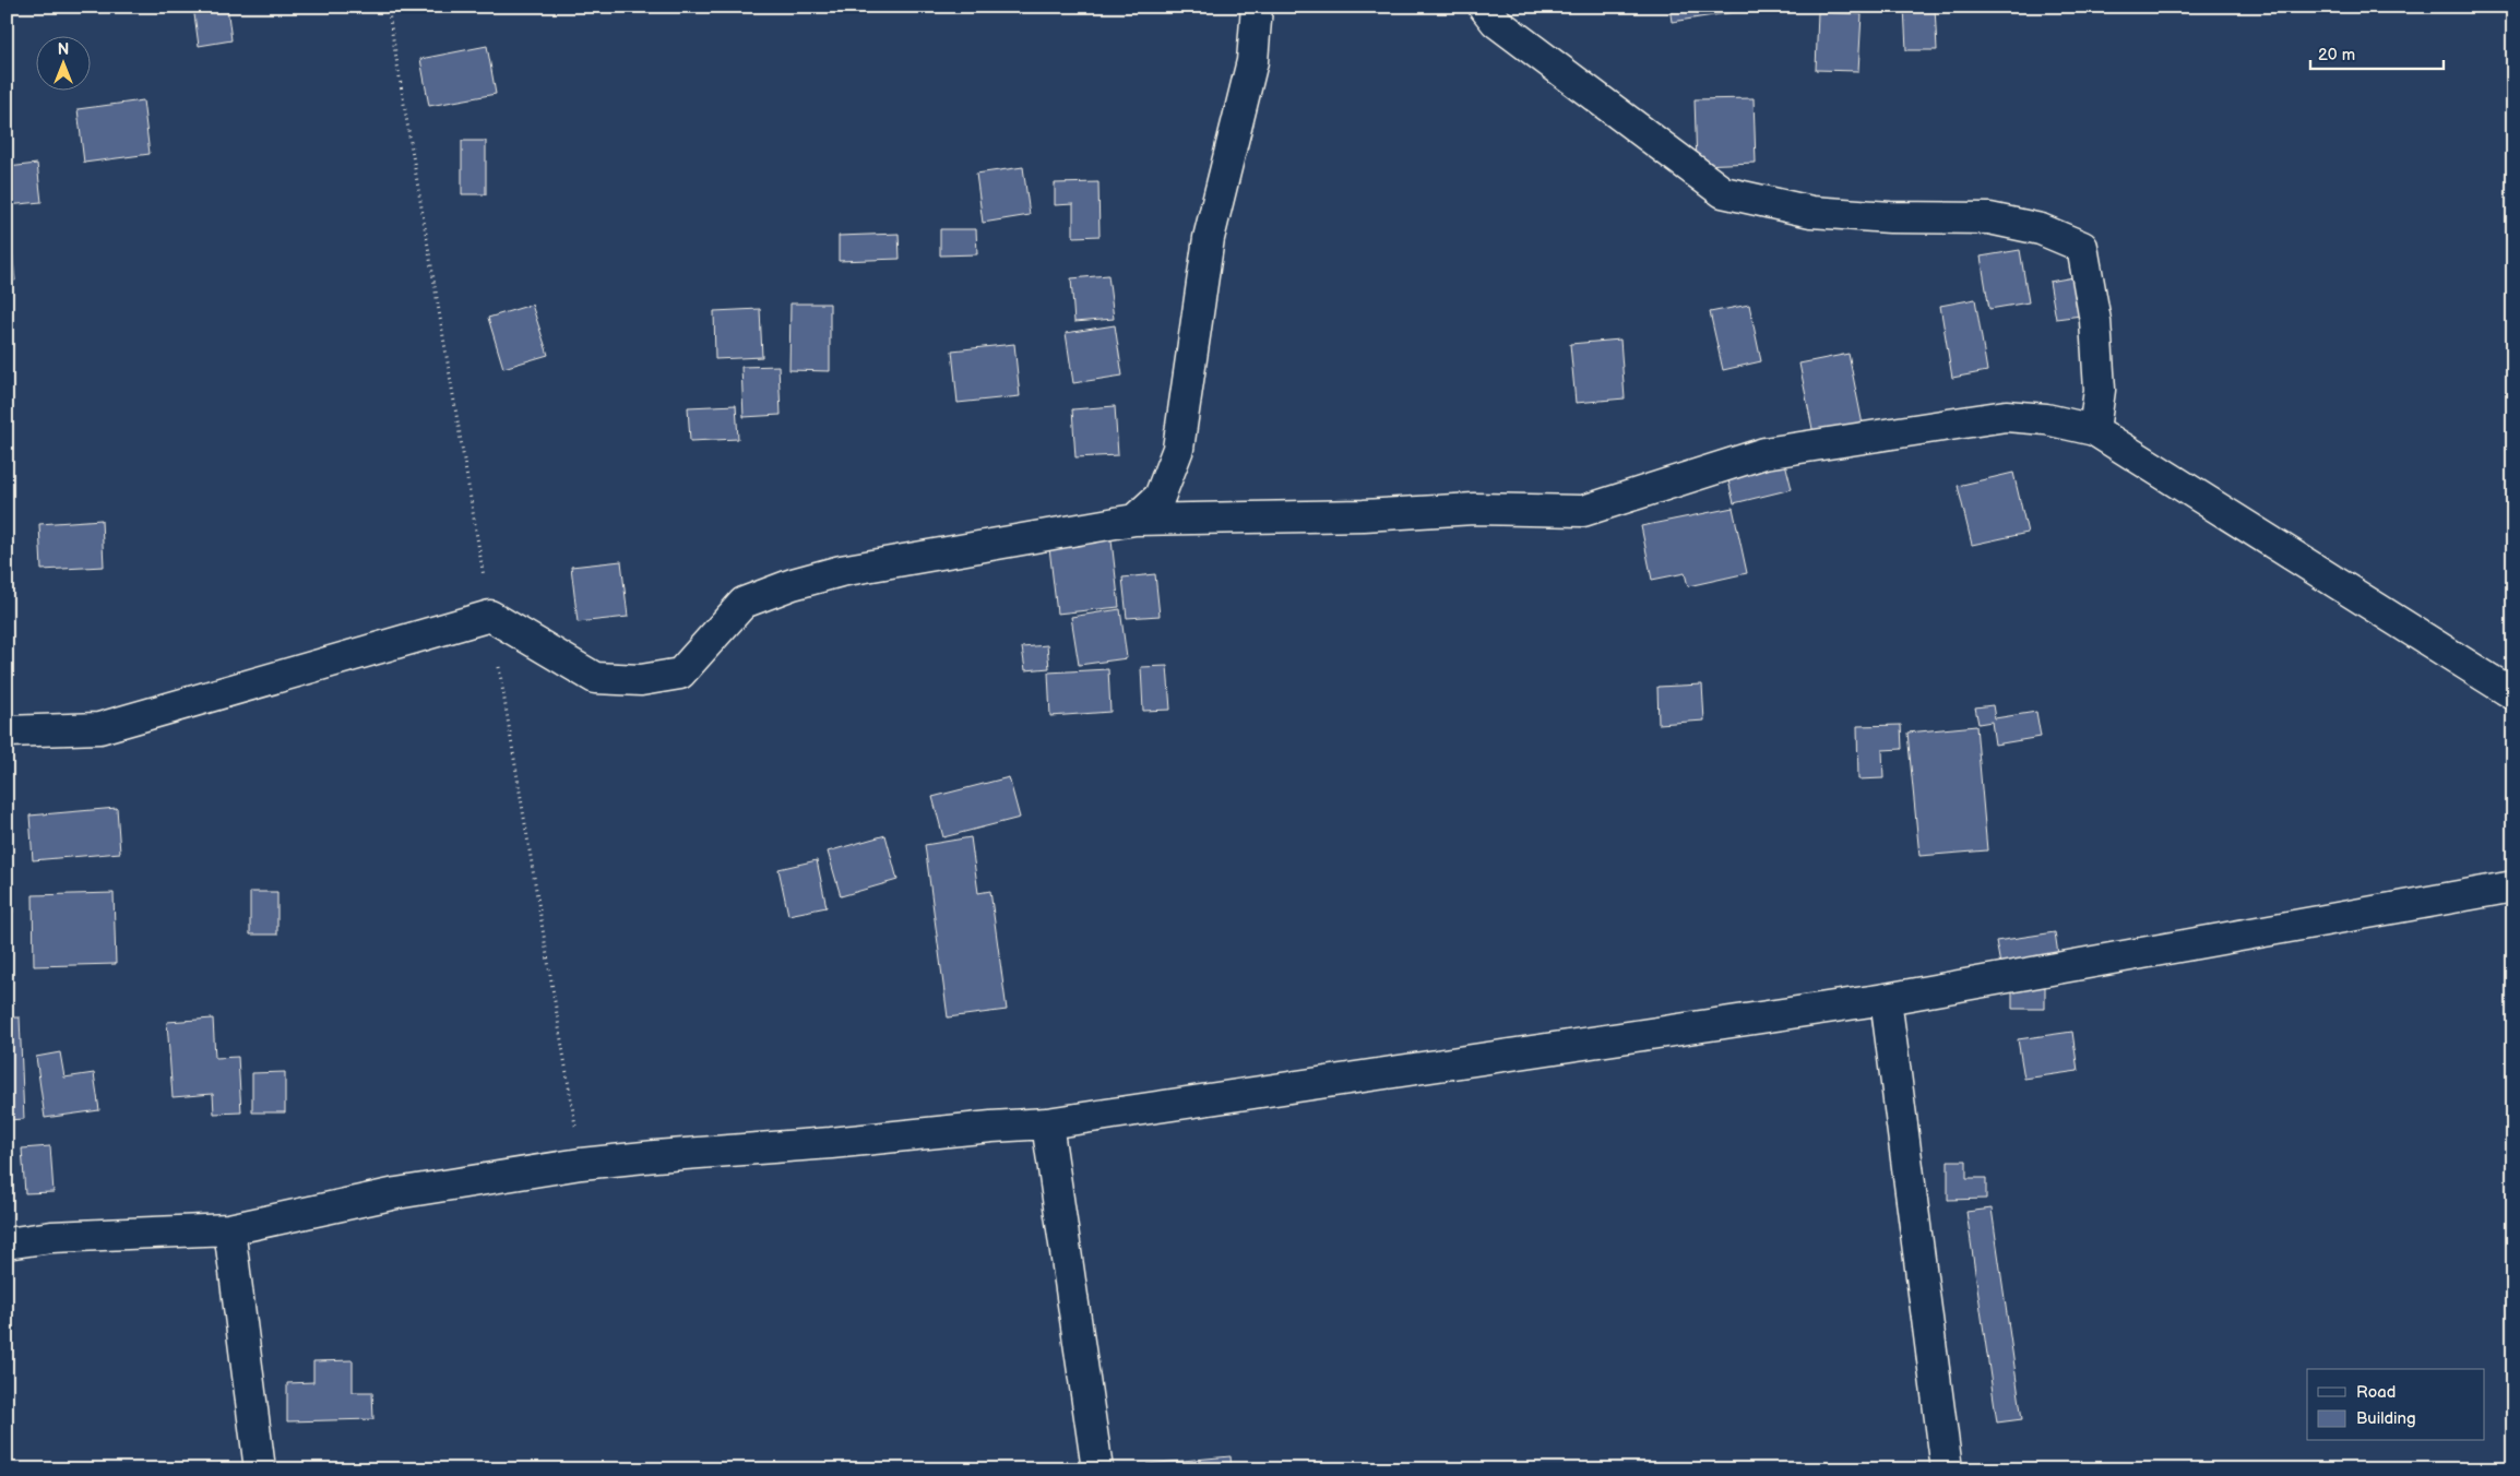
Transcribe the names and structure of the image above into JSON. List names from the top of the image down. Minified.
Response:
{"legend":["Road","Building"],"scale_bar":"20 m","north":"top"}
